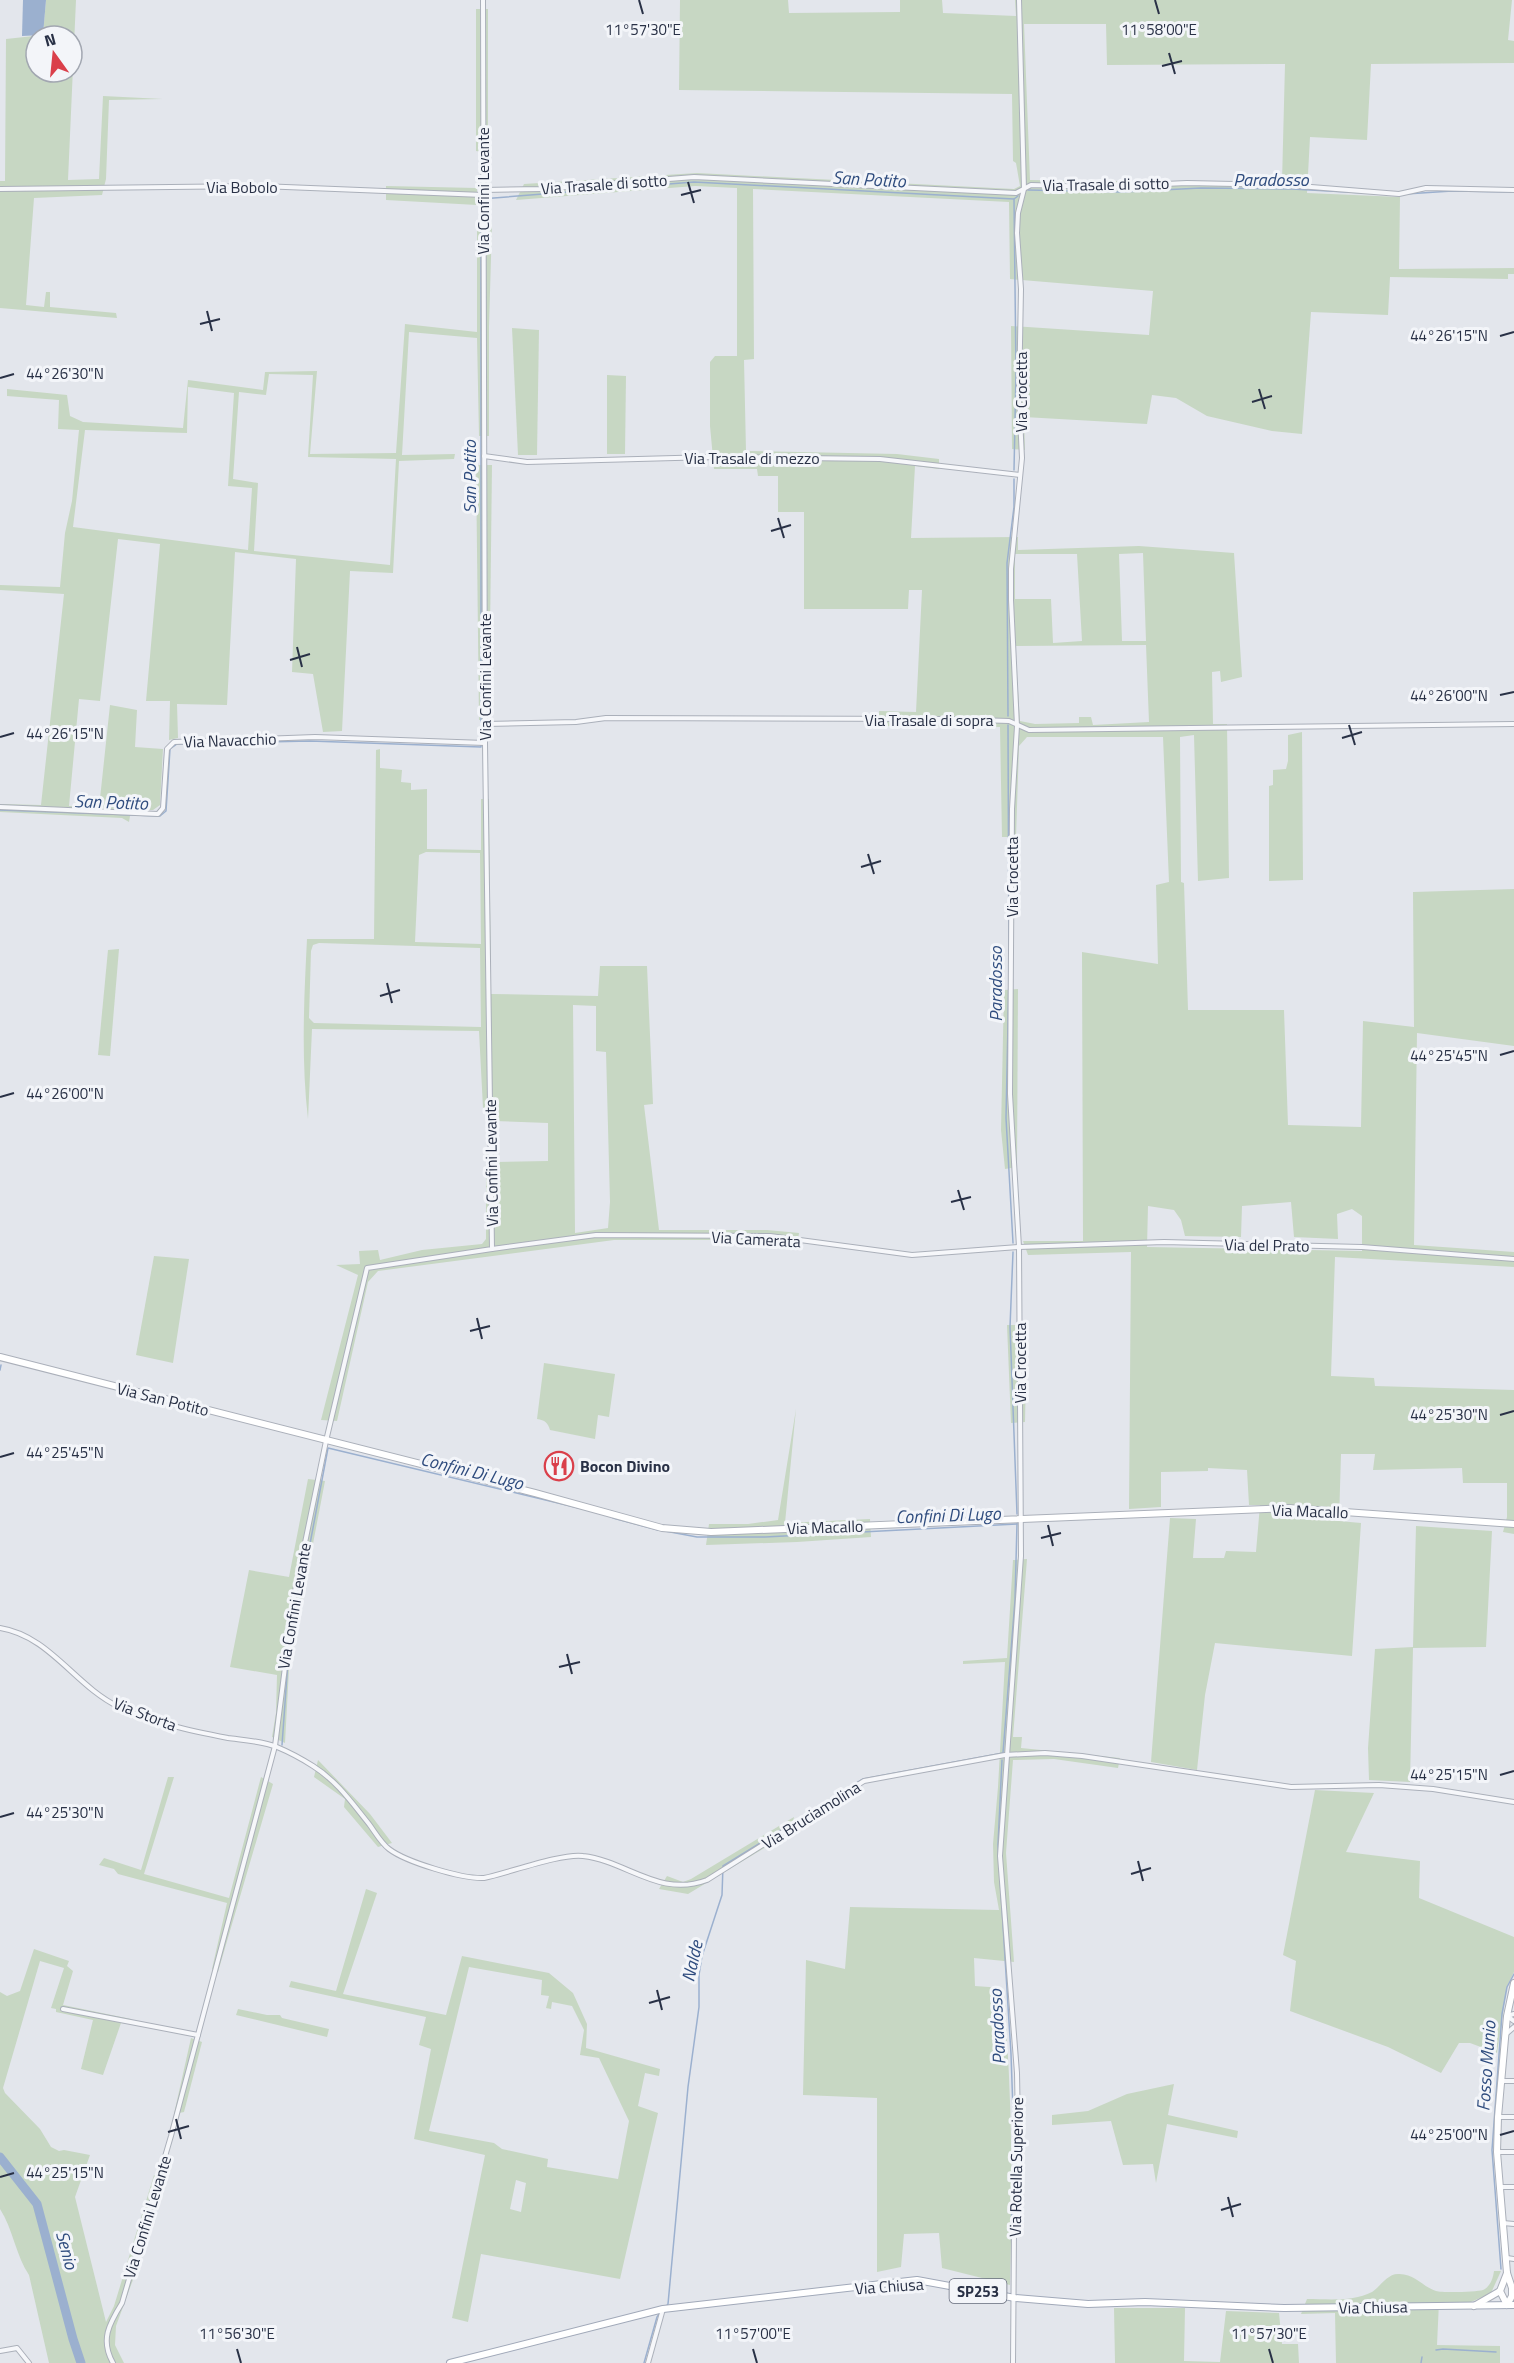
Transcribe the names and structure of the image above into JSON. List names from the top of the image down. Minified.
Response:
{"streets":{"street":["Via Trasale di sotto","Via Bobolo","Via Confini Levante","Via Crocetta","Via Trasale di mezzo","Via Trasale di sopra","Via Navacchio","Via Camerata","Via del Prato","Via San Potito","Via Macallo","Via Storta","Via Bruciamolina","Via Rotella Superiore","Via Chiusa","SP253"]},"crossings":[["Via Trasale di sotto","Via Bobolo"],["Via Trasale di sotto","Via Confini Levante"],["Via Trasale di sotto","Via Crocetta"],["Via Bobolo","Via Confini Levante"],["Via Confini Levante","Via Trasale di mezzo"],["Via Confini Levante","Via Trasale di sopra"],["Via Confini Levante","Via Navacchio"],["Via Confini Levante","Via Camerata"],["Via Confini Levante","Via San Potito"],["Via Confini Levante","Via Macallo"],["Via Confini Levante","Via Storta"],["Via Confini Levante","Via Bruciamolina"],["Via Crocetta","Via Trasale di mezzo"],["Via Crocetta","Via Trasale di sopra"],["Via Crocetta","Via Camerata"],["Via Crocetta","Via del Prato"],["Via Crocetta","Via Macallo"],["Via Crocetta","Via Bruciamolina"],["Via Crocetta","Via Rotella Superiore"],["Via Camerata","Via del Prato"],["Via San Potito","Via Macallo"],["Via Storta","Via Bruciamolina"],["Via Bruciamolina","Via Rotella Superiore"],["Via Rotella Superiore","Via Chiusa"]],"water":["San Potito","Paradosso","Confini Di Lugo","Nalde","Fosso Munio","Senio"],"places":{"restaurant":["Bocon Divino"]},"north":"top","coordinates":["11°57'30\"E","11°58'00\"E","44°26'15\"N","44°26'30\"N","44°26'00\"N","44°25'45\"N","44°25'30\"N","44°25'15\"N","44°25'00\"N","11°56'30\"E","11°57'00\"E"]}
